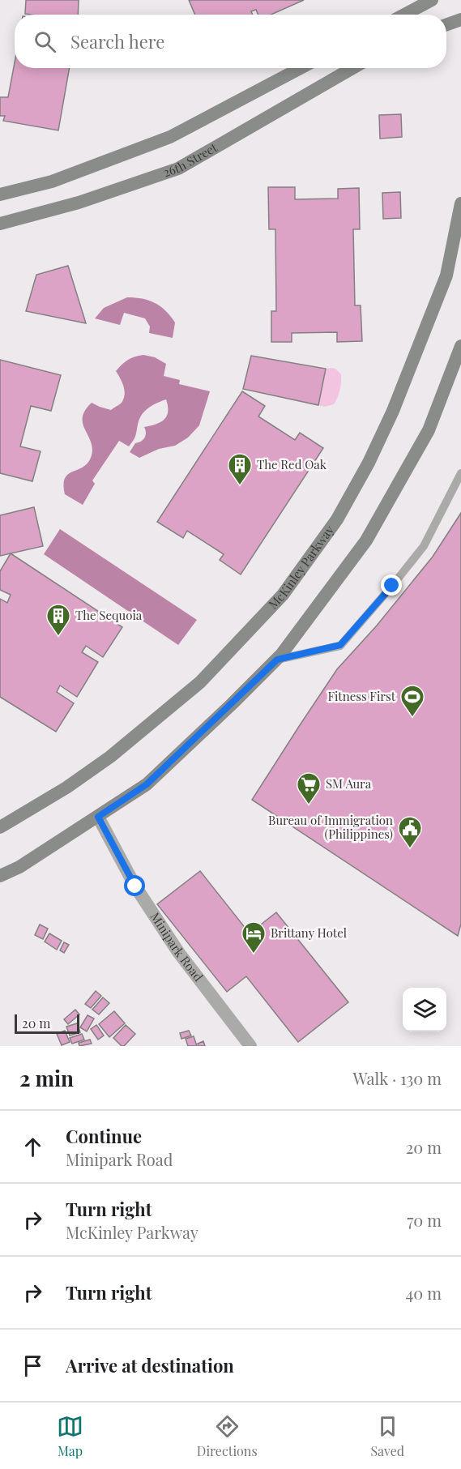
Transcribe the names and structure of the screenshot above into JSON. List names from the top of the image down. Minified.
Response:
{"streets":{"main road":["26th Street","McKinley Parkway"],"street":["Minipark Road"]},"places":{"building":["The Red Oak","The Sequoia"],"sports":["Fitness First"],"supermarket":["SM Aura"],"public building":["Bureau of Immigration (Philippines)"],"hotel":["Brittany Hotel"]},"scale_bar":"20 m","page":{"search":"Search here","scale":"20 m","heading":["2 min","Walk · 130 m"],"list":[["Continue","Minipark Road","20 m"],["Turn right","McKinley Parkway","70 m"],["Turn right","40 m"],"Arrive at destination"],"nav":["Map","Directions","Saved"]}}
